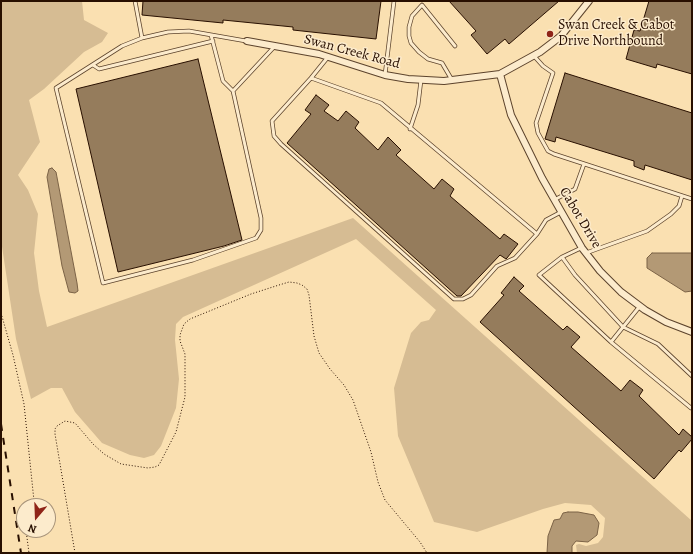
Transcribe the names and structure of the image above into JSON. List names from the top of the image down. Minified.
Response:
{"streets":{"street":["Swan Creek Road","Cabot Drive"]},"crossings":[["Swan Creek Road","Cabot Drive"]],"places":["Swan Creek & Cabot Drive Northbound"],"north":"bottom"}
